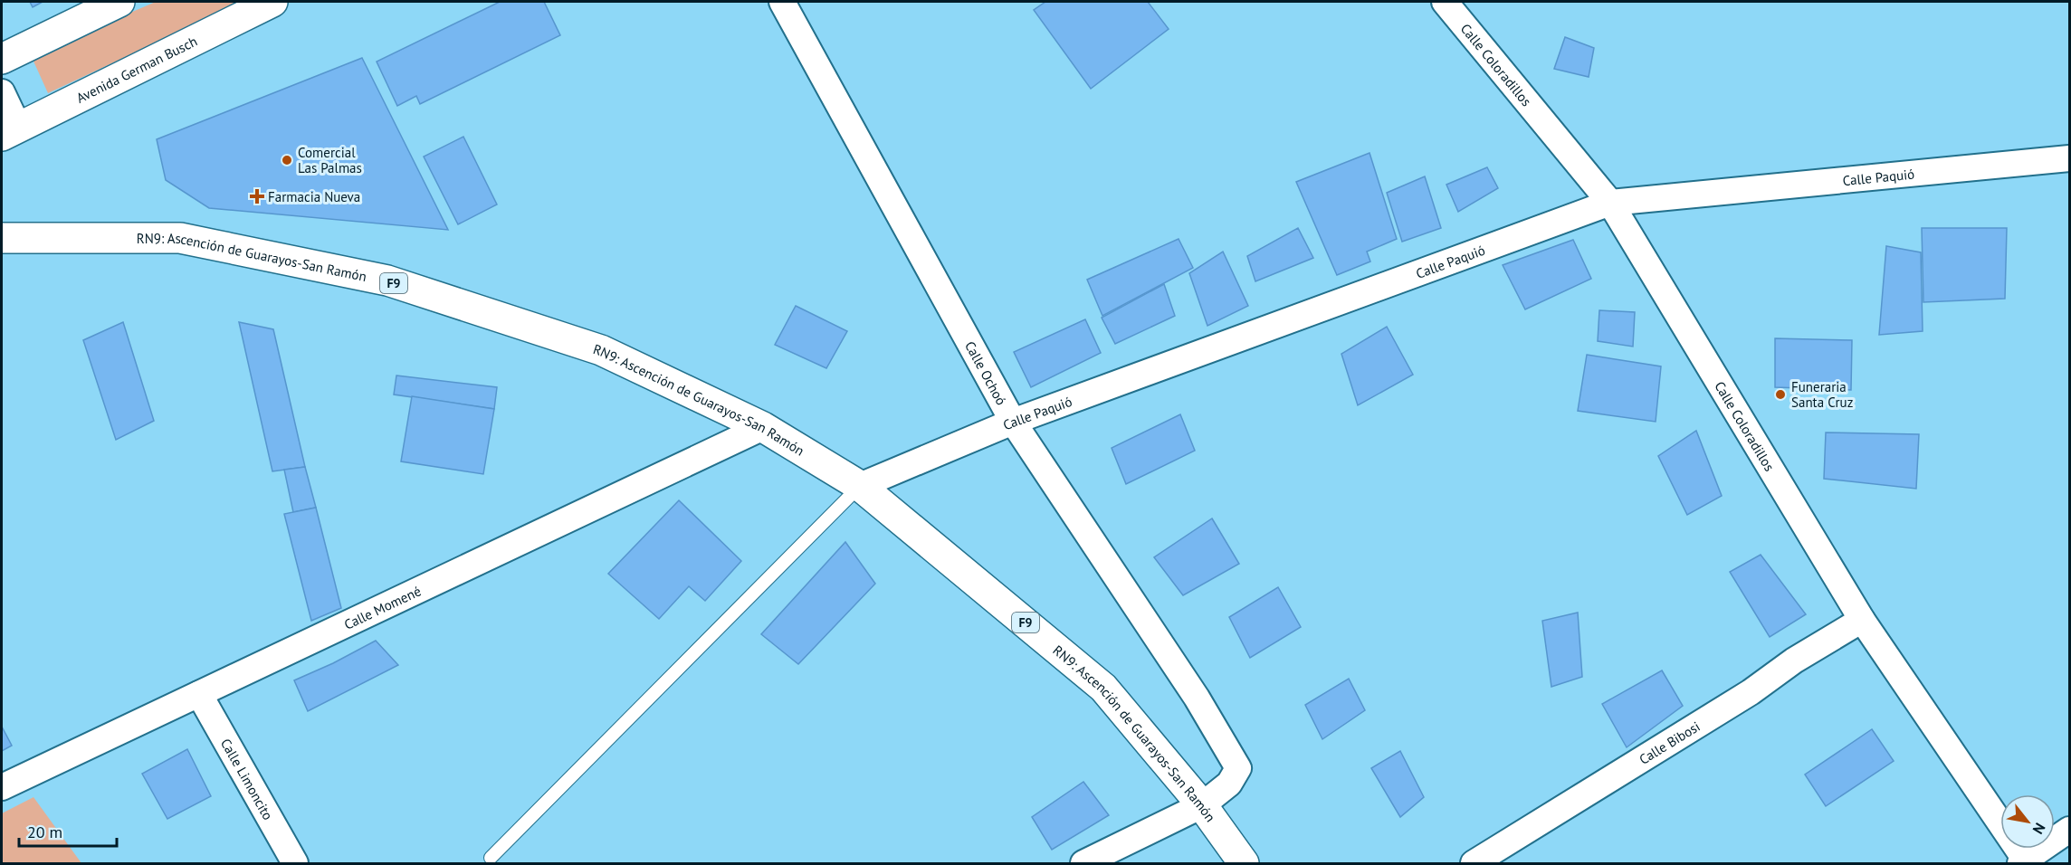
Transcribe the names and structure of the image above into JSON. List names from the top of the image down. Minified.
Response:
{"streets":{"main road":["Avenida German Busch","RN9: Ascención de Guarayos-San Ramón","F9"],"street":["Calle Coloradillos","Calle Paquió","Calle Ochoó","Calle Momené","Calle Bibosi","Calle Limoncito"]},"crossings":[["Calle Coloradillos","Calle Paquió"],["Calle Coloradillos","Calle Bibosi"],["Calle Paquió","RN9: Ascención de Guarayos-San Ramón"],["Calle Paquió","Calle Ochoó"],["RN9: Ascención de Guarayos-San Ramón","Calle Ochoó"],["RN9: Ascención de Guarayos-San Ramón","Calle Momené"],["Calle Momené","Calle Limoncito"]],"places":{"other":["Comercial Las Palmas","Funeraria Santa Cruz"],"health":["Farmacia Nueva"]},"scale_bar":"20 m","north":"bottom right"}
